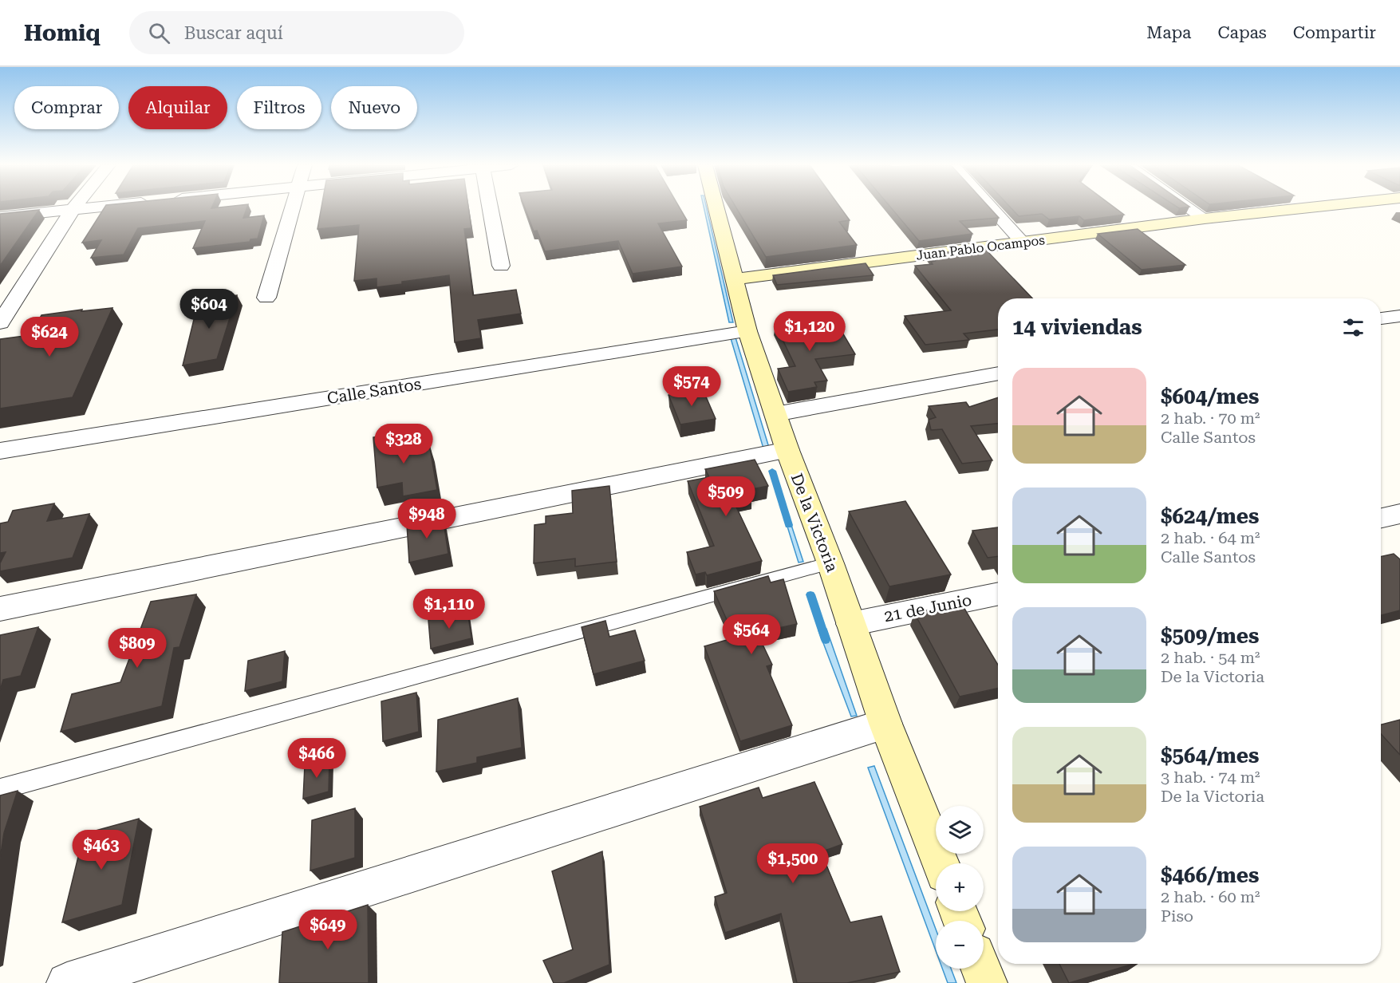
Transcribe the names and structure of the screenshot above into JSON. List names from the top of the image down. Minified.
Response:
{"streets":{"main road":["Juan Pablo Ocampos","De la Victoria"],"street":["Calle Santos","21 de Junio"]},"crossings":[["Juan Pablo Ocampos","De la Victoria"],["Calle Santos","De la Victoria"],["De la Victoria","21 de Junio"]],"page":{"header":"Homiq","search":"Buscar aquí","nav":["Mapa","Capas","Compartir"],"chip":["Comprar","Alquilar","Filtros","Nuevo"],"price":["$604","$1,120","$624","$574","$328","$509","$948","$1,110","$564","$809","$466","$463","$1,500","$649"],"heading":"14 viviendas","list":[{"name":"$604/mes","note":"2 hab. · 70 m² · Calle Santos"},{"name":"$624/mes","note":"2 hab. · 64 m² · Calle Santos"},{"name":"$509/mes","note":"2 hab. · 54 m² · De la Victoria"},{"name":"$564/mes","note":"3 hab. · 74 m² · De la Victoria"},{"name":"$466/mes","note":"2 hab. · 60 m² · Piso"}],"map_buttons":["+","−"]}}
